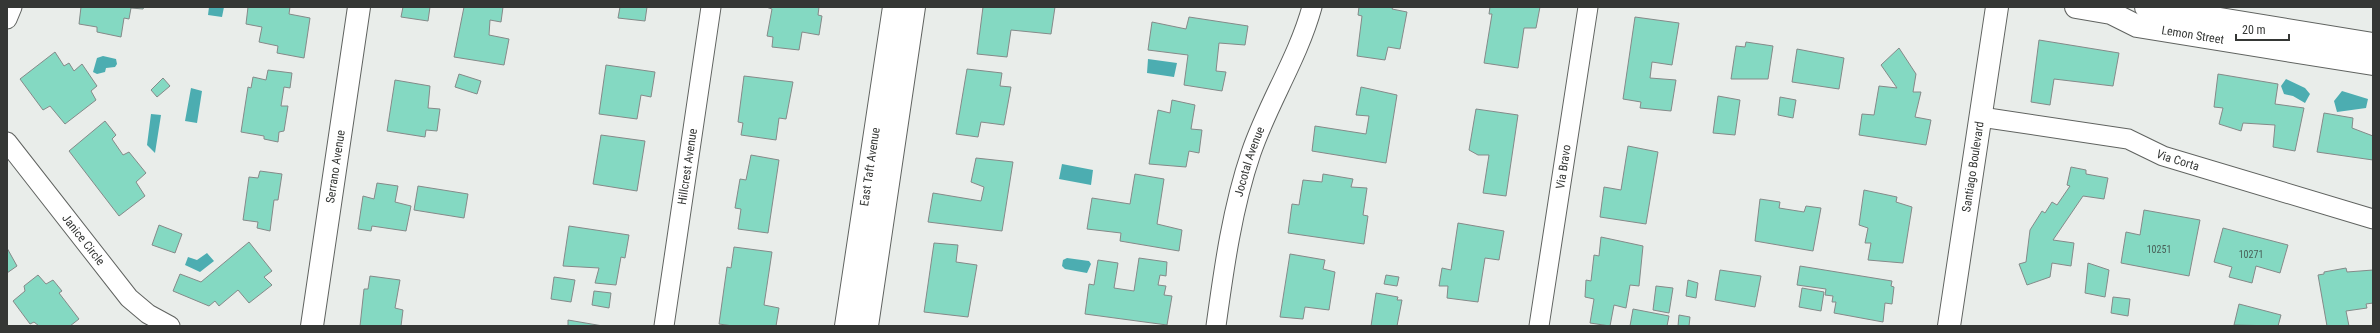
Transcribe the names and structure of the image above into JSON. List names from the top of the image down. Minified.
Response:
{"streets":{"street":["Lemon Street","Via Corta","Jocotal Avenue","Serrano Avenue","Hillcrest Avenue","Via Bravo","Santiago Boulevard","East Taft Avenue","Janice Circle"]},"crossings":[["Via Corta","Santiago Boulevard"]],"house_numbers":["10251","10271"],"scale_bar":"20 m"}
